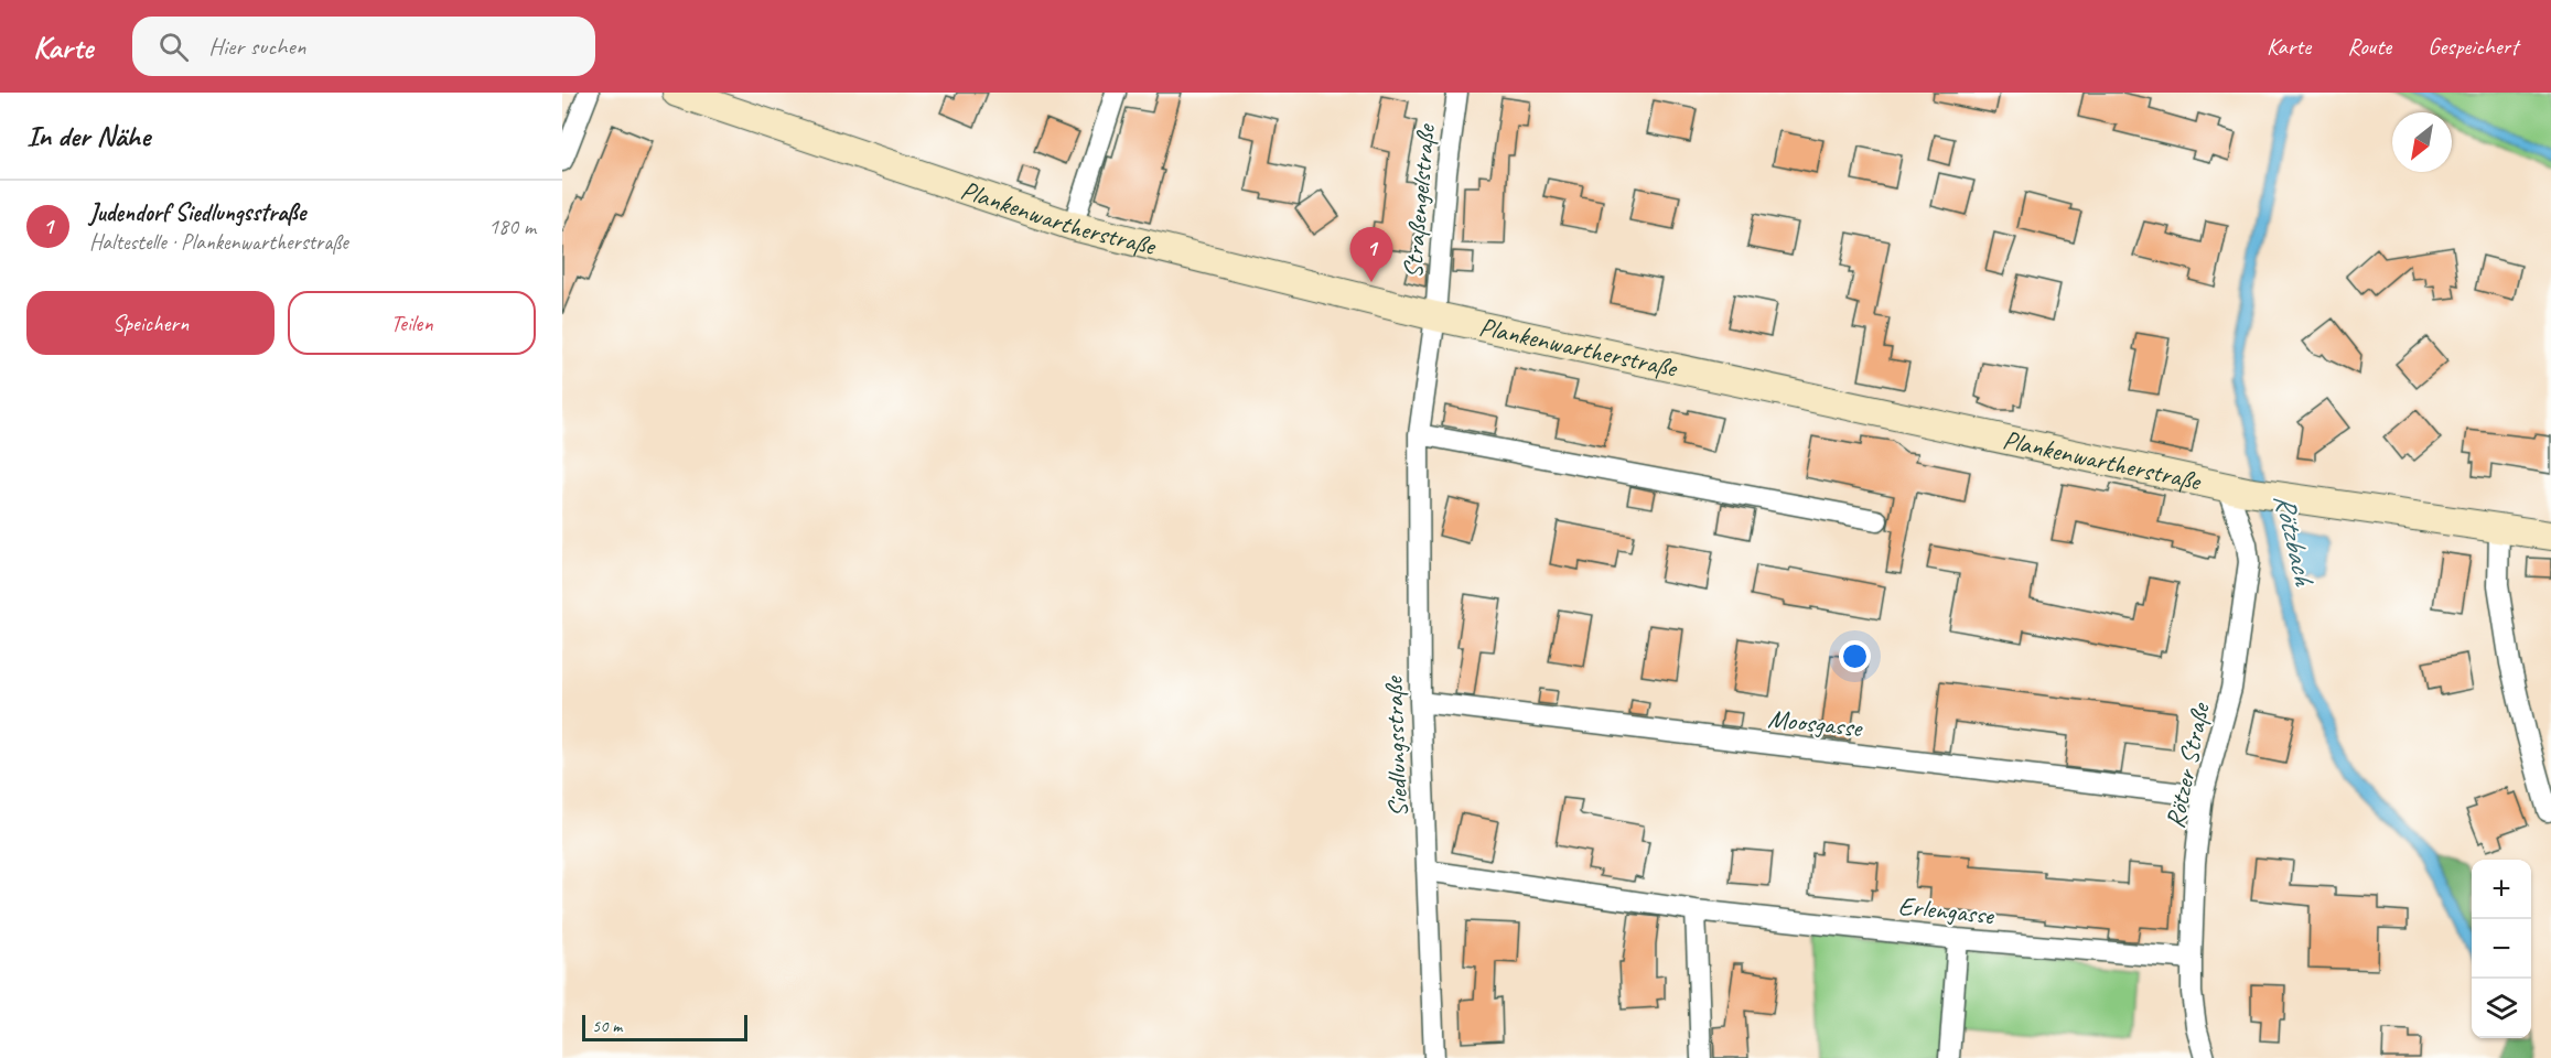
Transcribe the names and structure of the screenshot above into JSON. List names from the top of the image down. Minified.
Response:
{"streets":{"main road":["Plankenwartherstraße"],"street":["Straßengelstraße","Moosgasse","Siedlungsstraße","Rötzer Straße","Erlengasse"]},"crossings":[["Straßengelstraße","Plankenwartherstraße"],["Straßengelstraße","Siedlungsstraße"],["Plankenwartherstraße","Siedlungsstraße"],["Plankenwartherstraße","Rötzer Straße"],["Moosgasse","Siedlungsstraße"],["Moosgasse","Rötzer Straße"],["Siedlungsstraße","Erlengasse"],["Rötzer Straße","Erlengasse"]],"water":["Rötzbach"],"scale_bar":"50 m","north":"bottom left","page":{"header":"Karte","search":"Hier suchen","nav":["Karte","Route","Gespeichert"],"heading":"In der Nähe","list":[{"mark":"1","name":"Judendorf Siedlungsstraße","note":"Haltestelle · Plankenwartherstraße","value":"180 m"}],"pins":"1","buttons":["Speichern","Teilen"],"map_buttons":["+","−"],"scale":"50 m"}}
